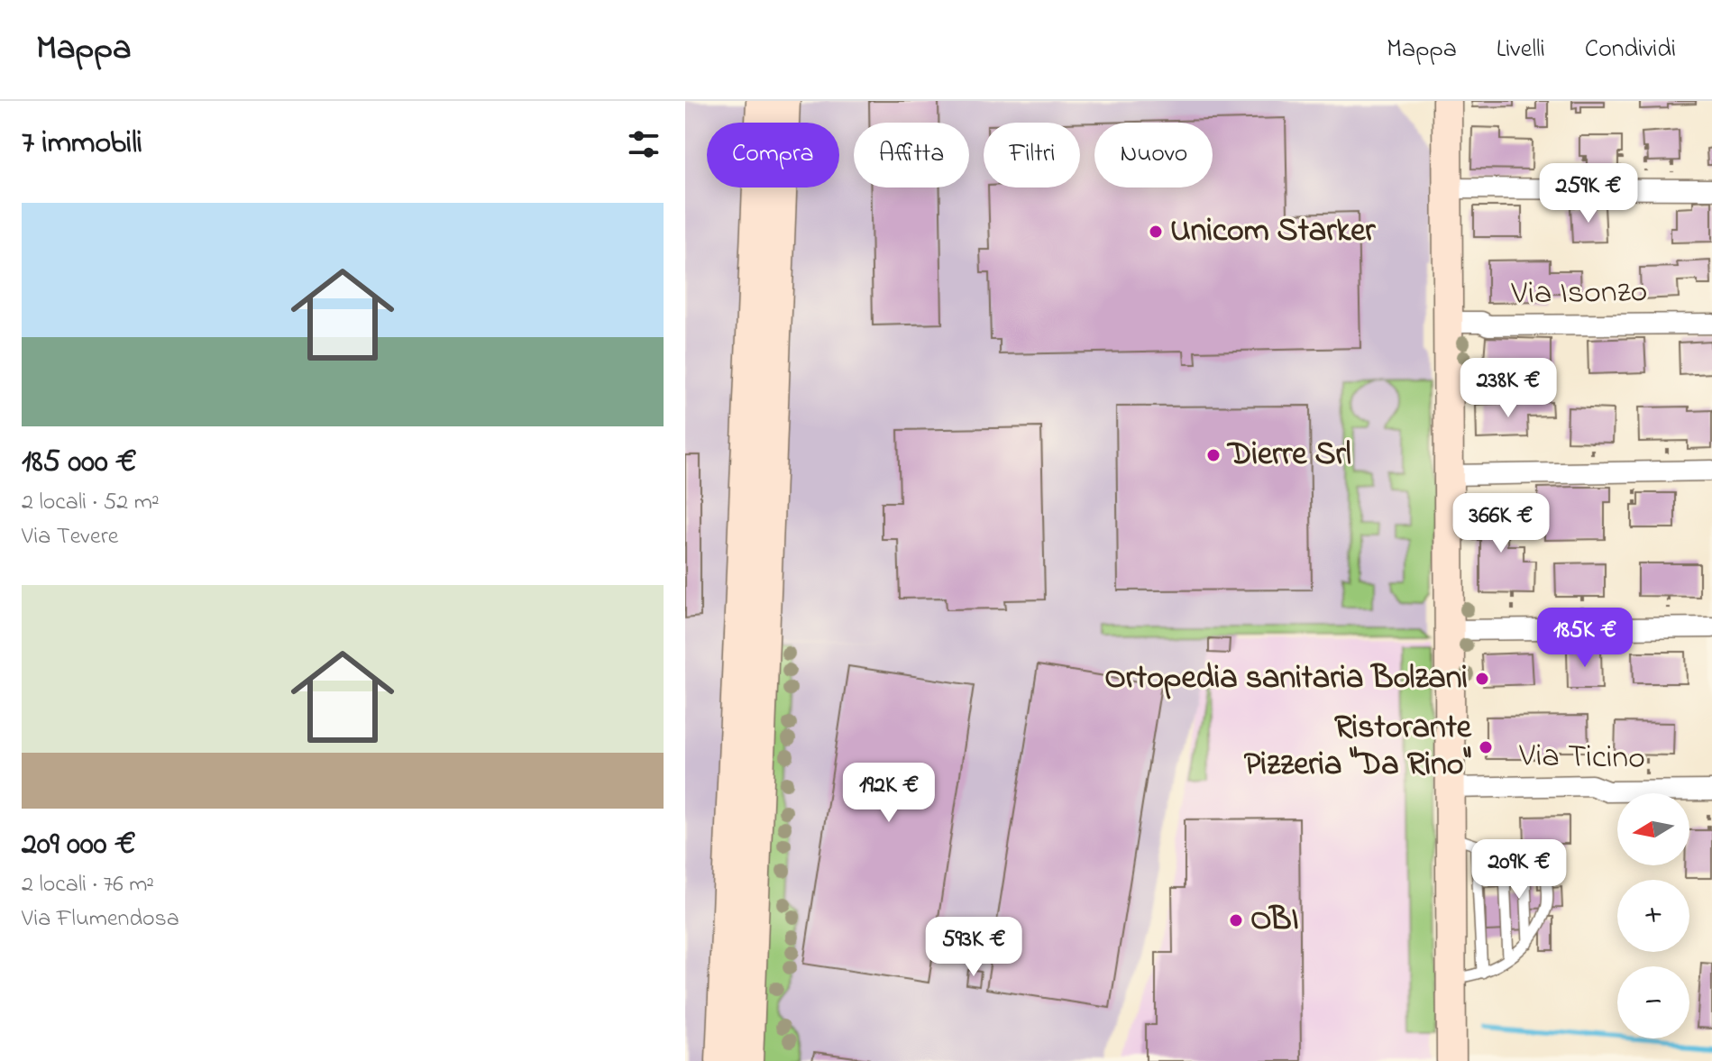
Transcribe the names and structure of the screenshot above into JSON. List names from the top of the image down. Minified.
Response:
{"streets":{"street":["Via Isonzo","Via Ticino"]},"places":["Unicom Starker","Dierre Srl","Ortopedia sanitaria Bolzani","Ristorante Pizzeria \"Da Rino\"","OBI"],"north":"left","page":{"header":"Mappa","nav":["Mappa","Livelli","Condividi"],"heading":"7 immobili","chip":["Compra","Affitta","Filtri","Nuovo"],"price":["259K €","238K €","366K €","185K €","192K €","209K €","593K €"],"list":[{"name":"185 000 €","note":"2 locali · 52 m² · Via Tevere"},{"name":"209 000 €","note":"2 locali · 76 m² · Via Flumendosa"}],"map_buttons":["+","−"]}}
